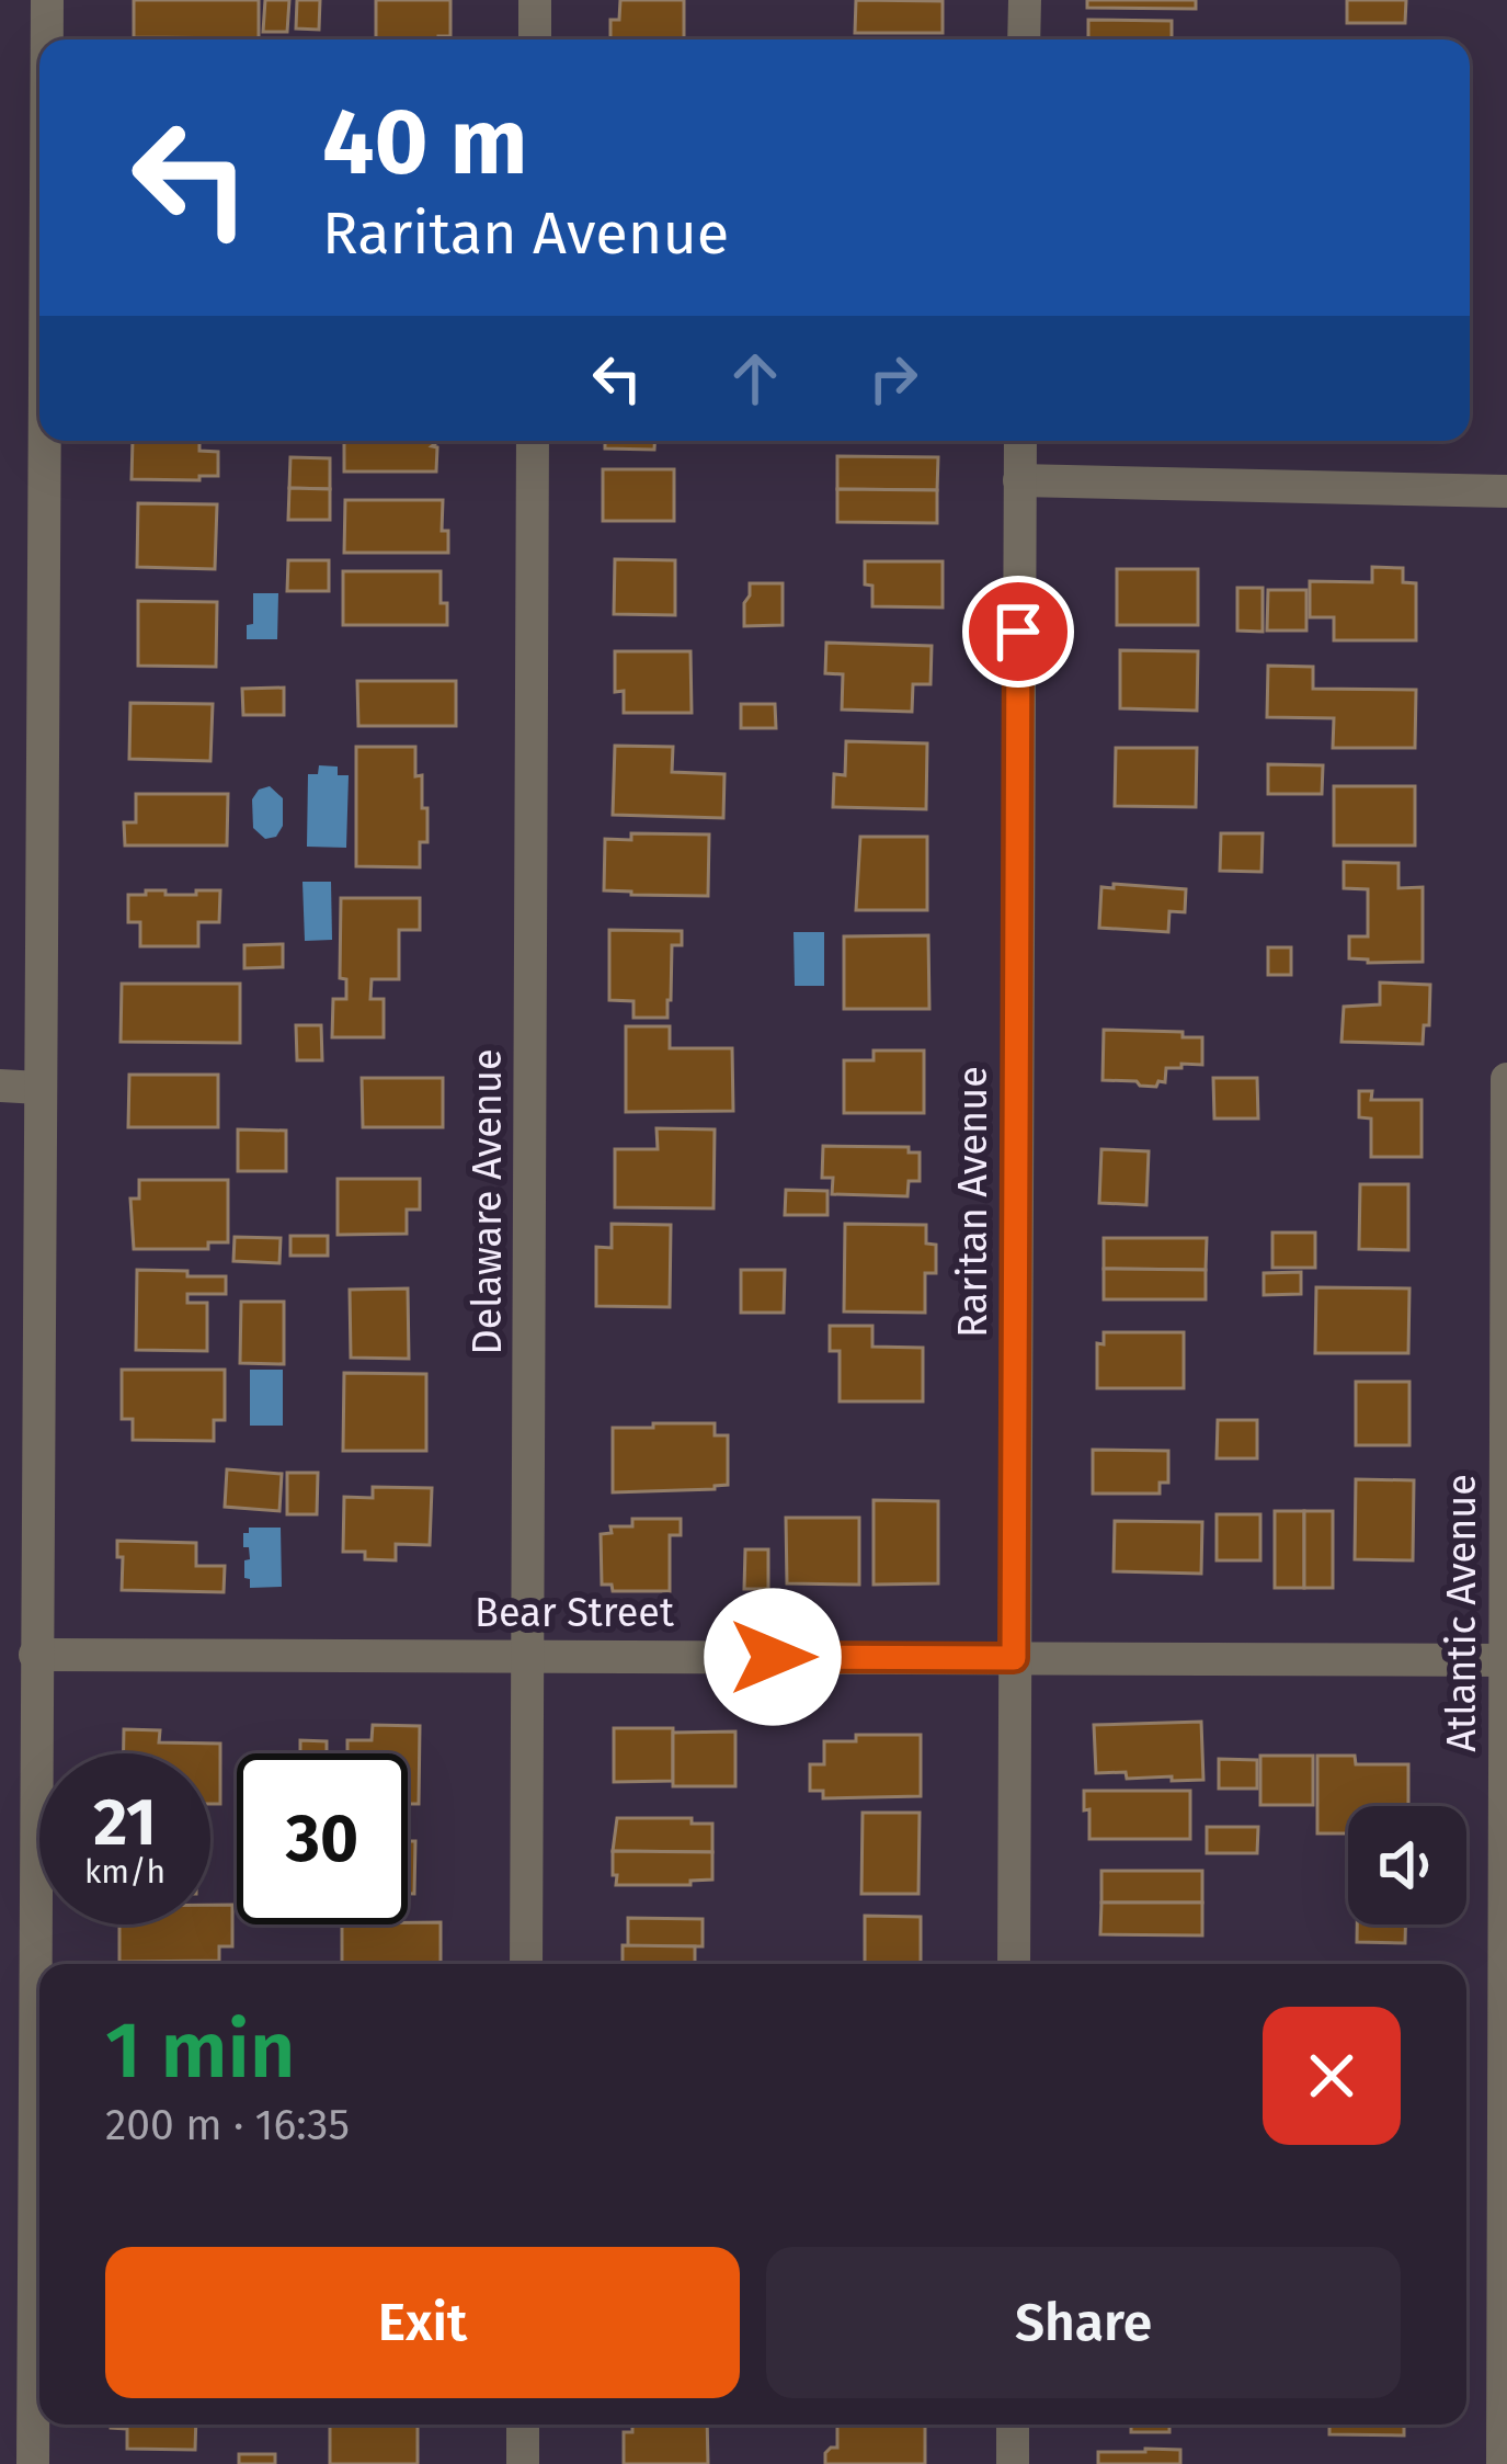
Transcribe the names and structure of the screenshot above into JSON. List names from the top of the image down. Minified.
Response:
{"streets":{"street":["Delaware Avenue","Raritan Avenue","Bear Street","Atlantic Avenue"]},"crossings":[["Delaware Avenue","Bear Street"],["Raritan Avenue","Bear Street"],["Bear Street","Atlantic Avenue"]],"page":{"turn":["40 m","Raritan Avenue"],"speed":"21 km/h","limit":"30","heading":["1 min","200 m · 16:35"],"buttons":["Exit","Share"]}}
